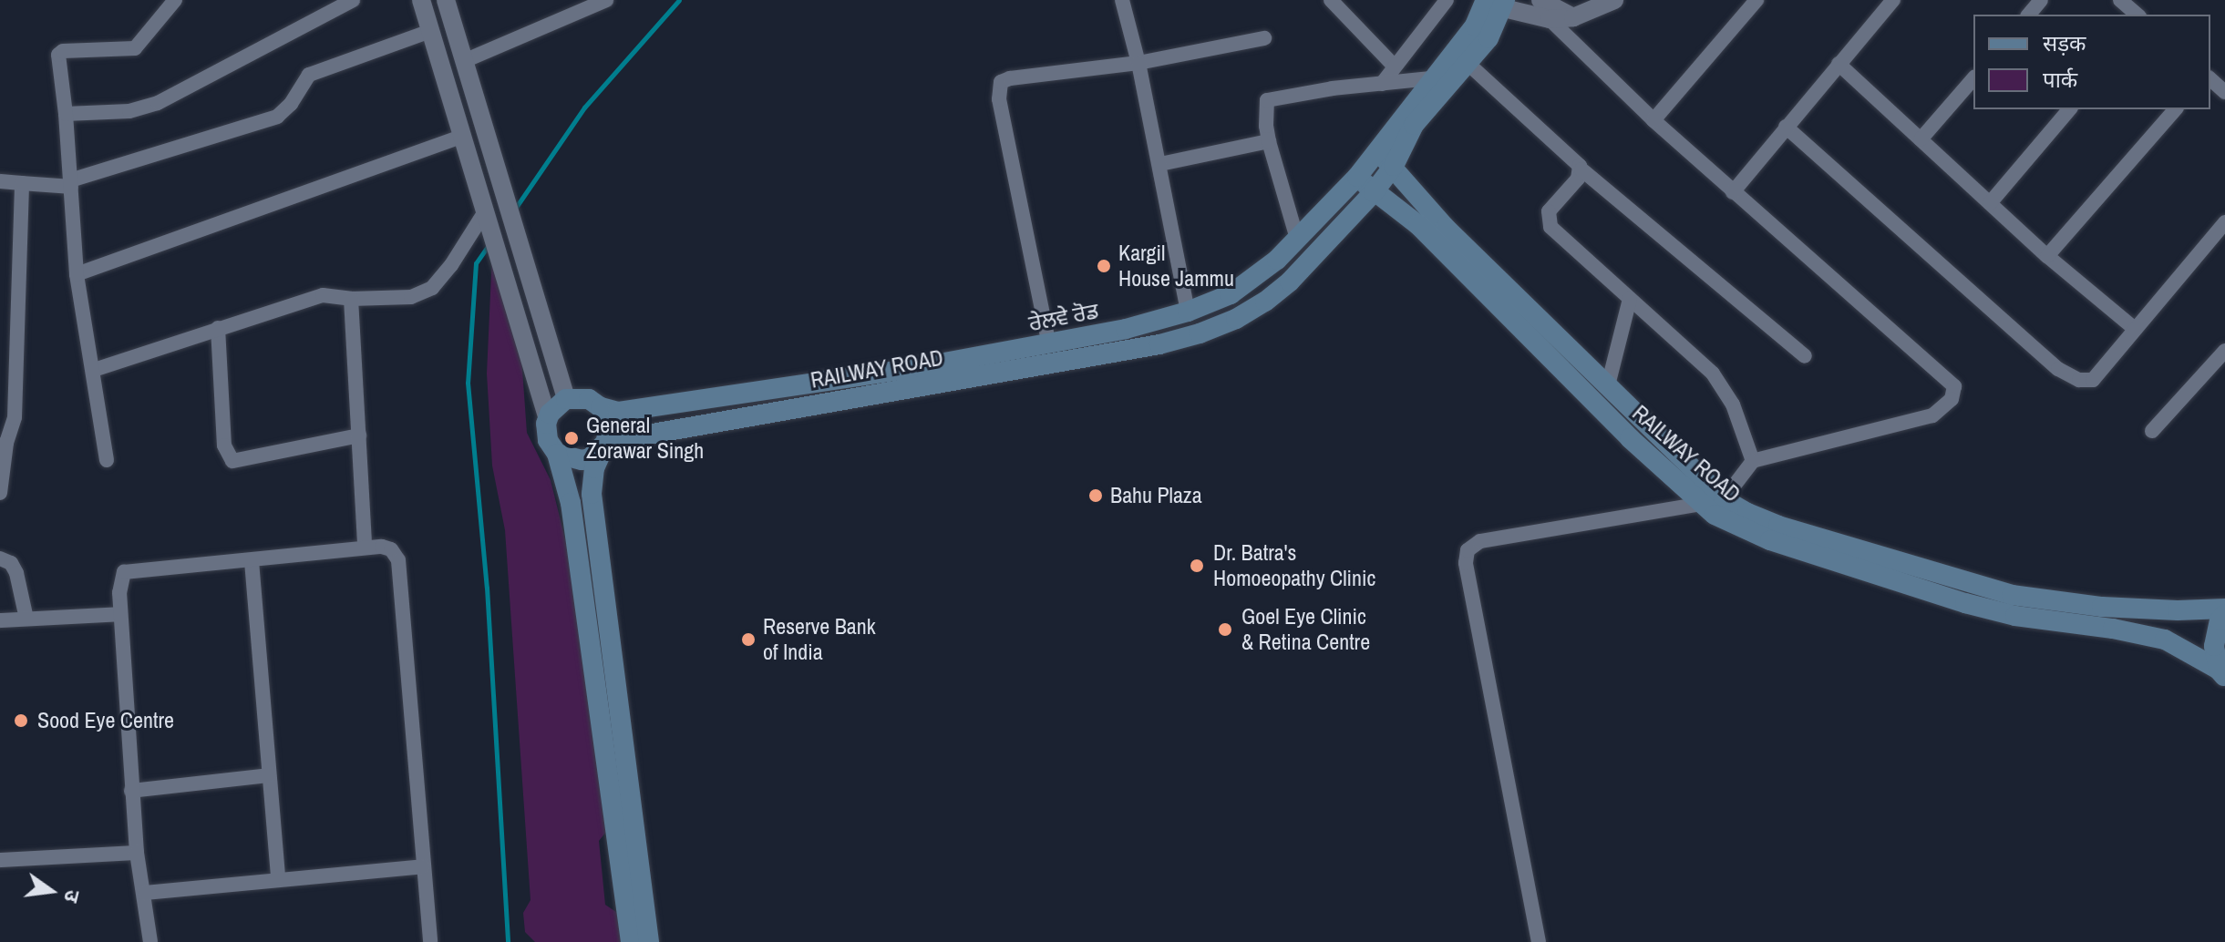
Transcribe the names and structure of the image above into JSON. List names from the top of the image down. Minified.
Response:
{"streets":{"main road":["ਰੇਲਵੇ ਰੋਡ","RAILWAY ROAD"]},"crossings":[["ਰੇਲਵੇ ਰੋਡ","RAILWAY ROAD"]],"places":["Kargil House Jammu","General Zorawar Singh","Bahu Plaza","Dr. Batra's Homoeopathy Clinic","Goel Eye Clinic & Retina Centre","Reserve Bank of India","Sood Eye Centre"],"legend":["सड़क","पार्क"],"north":"right"}
